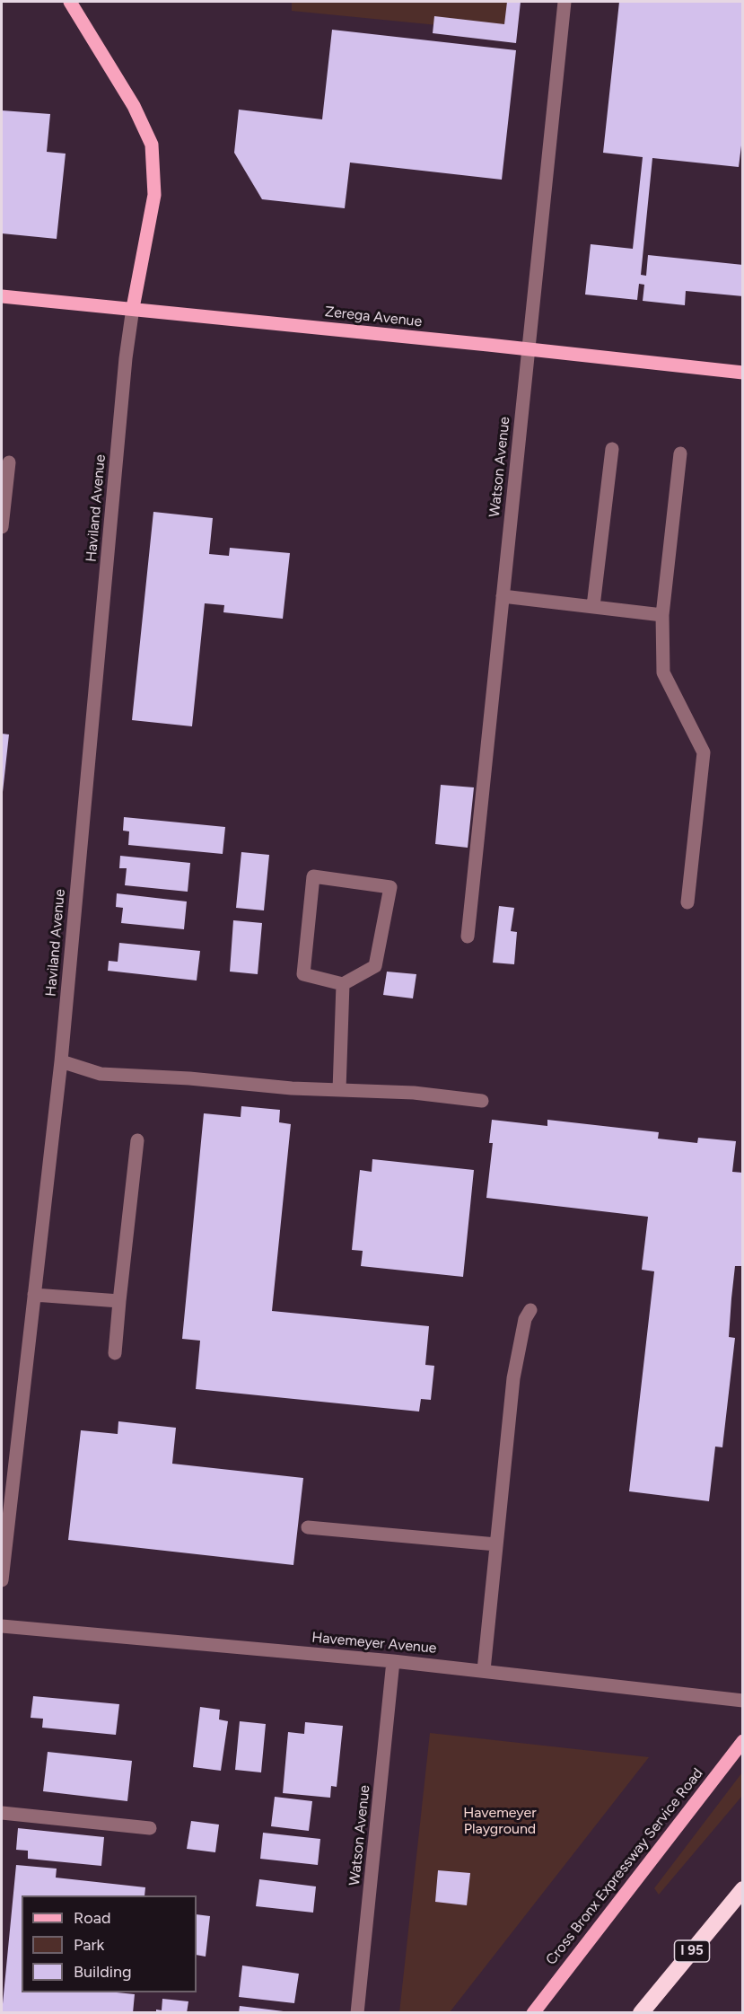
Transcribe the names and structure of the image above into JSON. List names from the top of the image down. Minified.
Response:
{"streets":{"highway":["I 95"],"main road":["Zerega Avenue","Cross Bronx Expressway Service Road"],"street":["Watson Avenue","Haviland Avenue","Havemeyer Avenue"]},"crossings":[["Zerega Avenue","Watson Avenue"],["Zerega Avenue","Haviland Avenue"],["Watson Avenue","Havemeyer Avenue"]],"parks":["Havemeyer Playground"],"legend":["Road","Park","Building"]}
